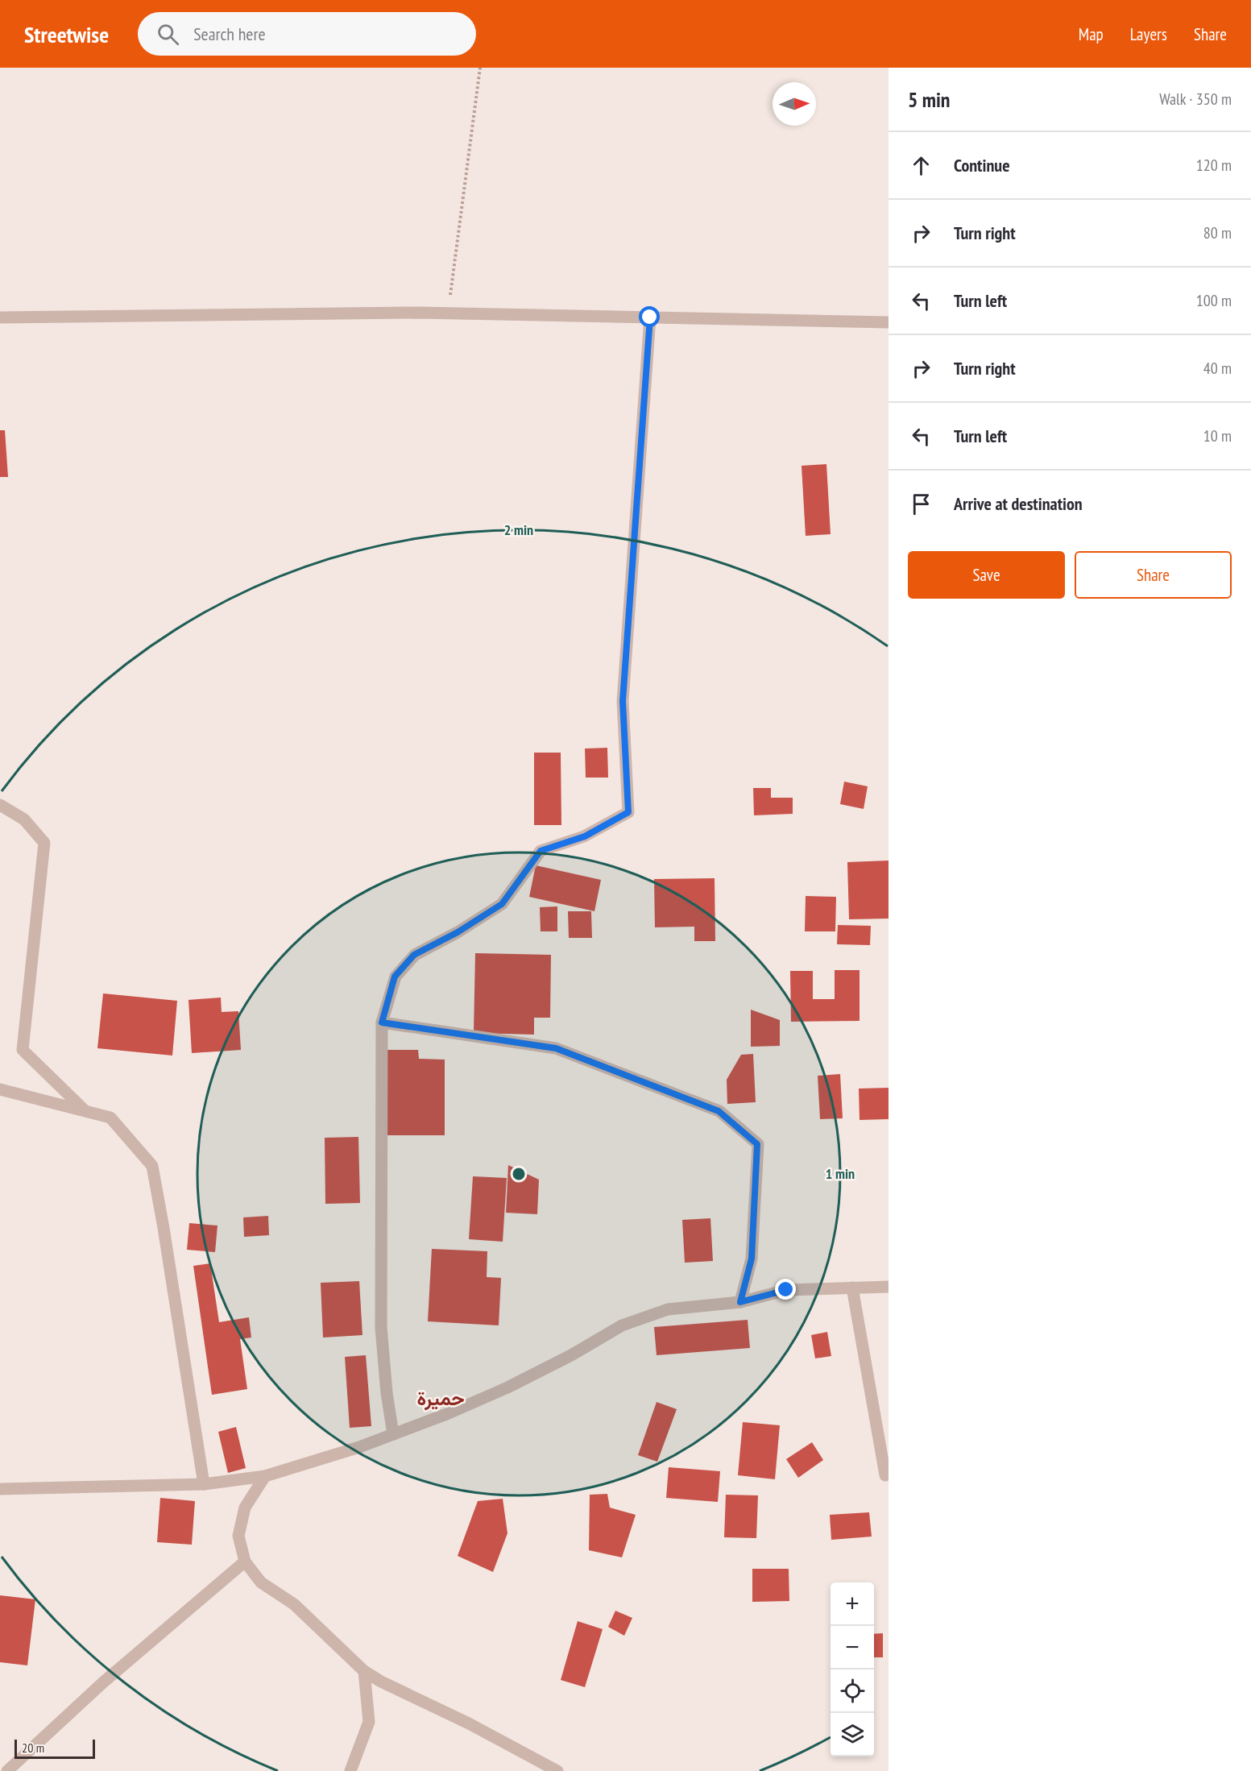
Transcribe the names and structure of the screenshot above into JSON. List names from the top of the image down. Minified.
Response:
{"districts":["حميرة"],"scale_bar":"20 m","north":"right","page":{"header":"Streetwise","search":"Search here","nav":["Map","Layers","Share"],"heading":["5 min","Walk · 350 m"],"list":[["Continue","120 m"],["Turn right","80 m"],["Turn left","100 m"],["Turn right","40 m"],["Turn left","10 m"],"Arrive at destination"],"buttons":["Save","Share"],"map_buttons":["+","−"],"scale":"20 m"},"rings":["2 min","1 min"]}
